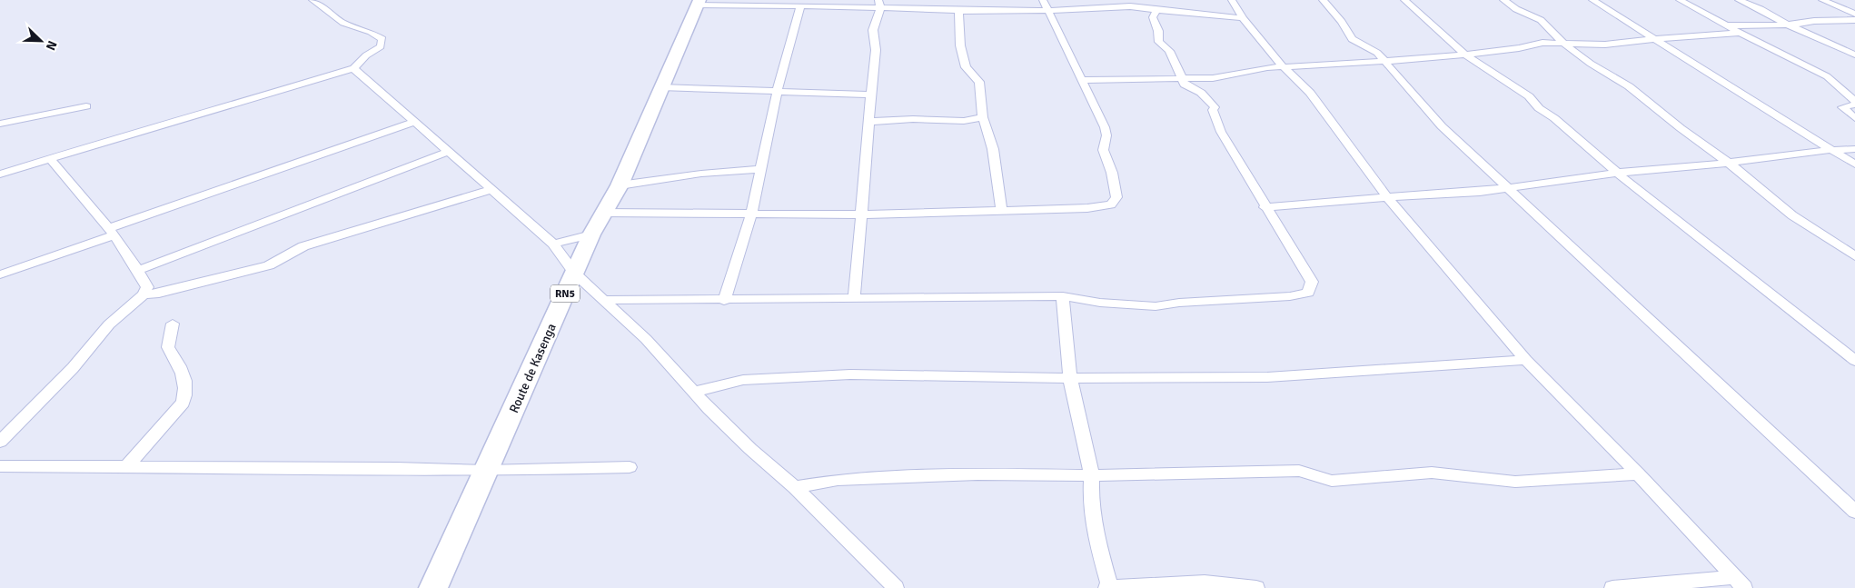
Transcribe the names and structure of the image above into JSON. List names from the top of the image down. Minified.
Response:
{"streets":{"highway":["RN5","Route de Kasenga"]},"north":"bottom right"}
